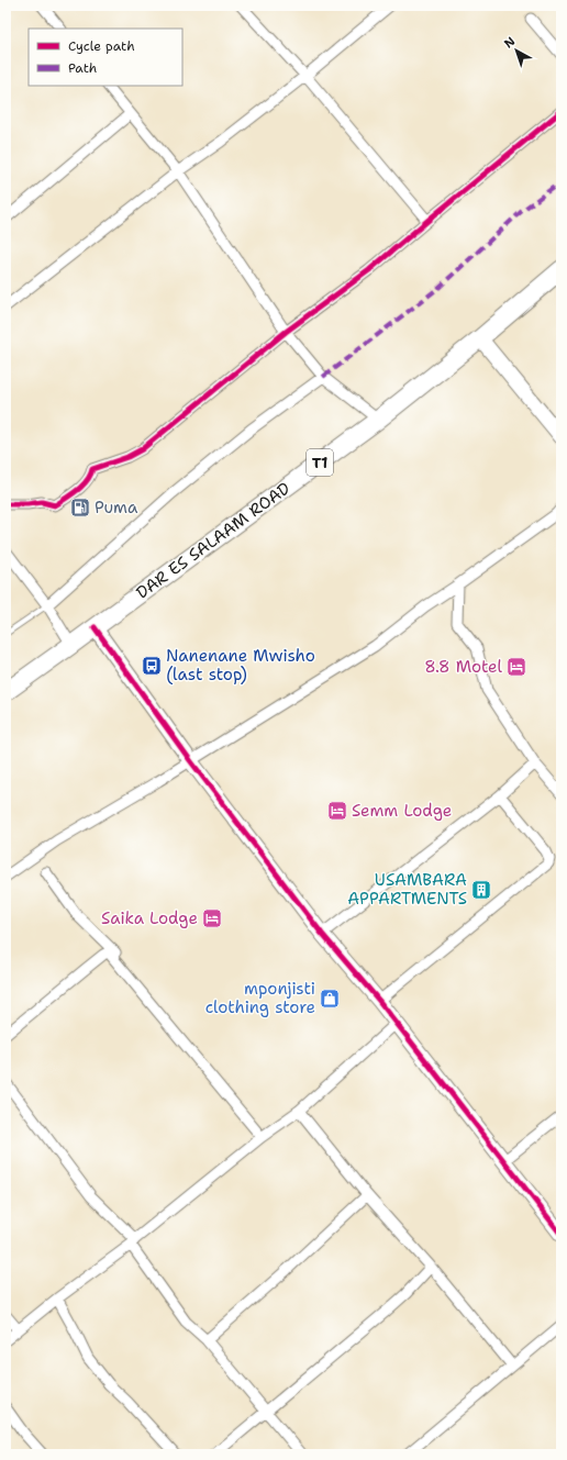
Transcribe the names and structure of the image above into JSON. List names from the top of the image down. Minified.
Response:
{"streets":{"highway":["T1","DAR ES SALAAM ROAD"]},"places":{"fuel station":["Puma"],"bus stop":["Nanenane Mwisho (last stop)"],"hotel":["8.8 Motel","Semm Lodge","Saika Lodge"],"building":["USAMBARA APPARTMENTS"],"shop":["mponjisti clothing store"]},"legend":["Cycle path","Path"],"north":"top left"}
